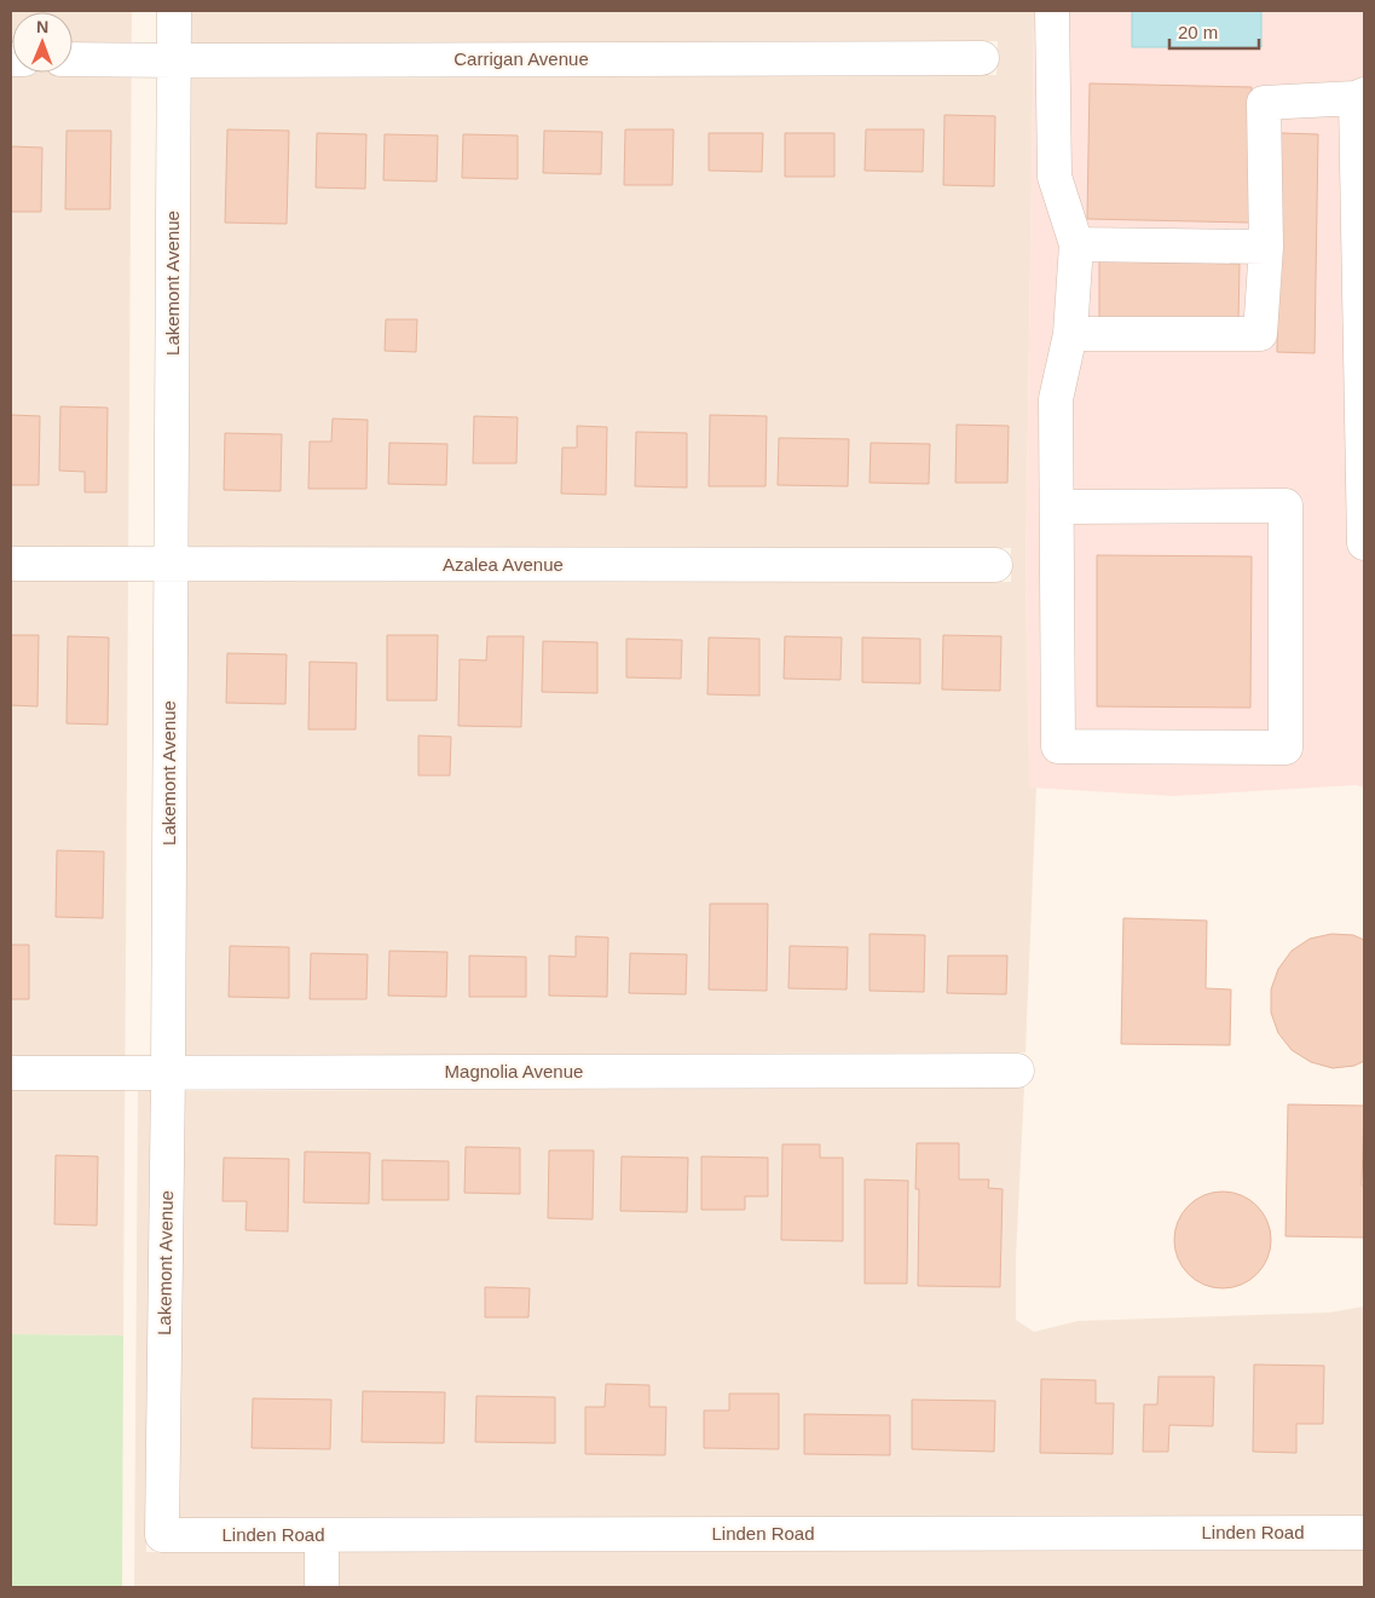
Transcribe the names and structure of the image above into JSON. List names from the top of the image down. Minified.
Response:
{"streets":{"street":["Carrigan Avenue","Lakemont Avenue","Azalea Avenue","Magnolia Avenue","Linden Road"]},"crossings":[["Carrigan Avenue","Lakemont Avenue"],["Lakemont Avenue","Azalea Avenue"],["Lakemont Avenue","Magnolia Avenue"],["Lakemont Avenue","Linden Road"]],"scale_bar":"20 m","north":"top"}
